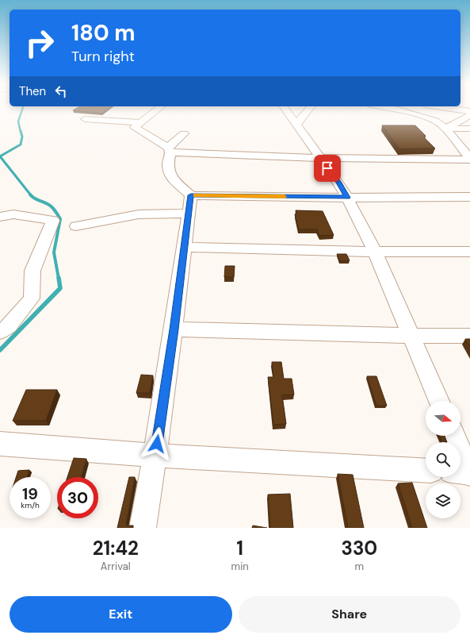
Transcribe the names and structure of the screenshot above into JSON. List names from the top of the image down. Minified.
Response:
{"north":"right","page":{"turn":["180 m","Turn right"],"then":"Then","speed":"19 km/h","limit":"30","eta":["21:42","Arrival","1","min","330","m"],"buttons":["Exit","Share"]}}
